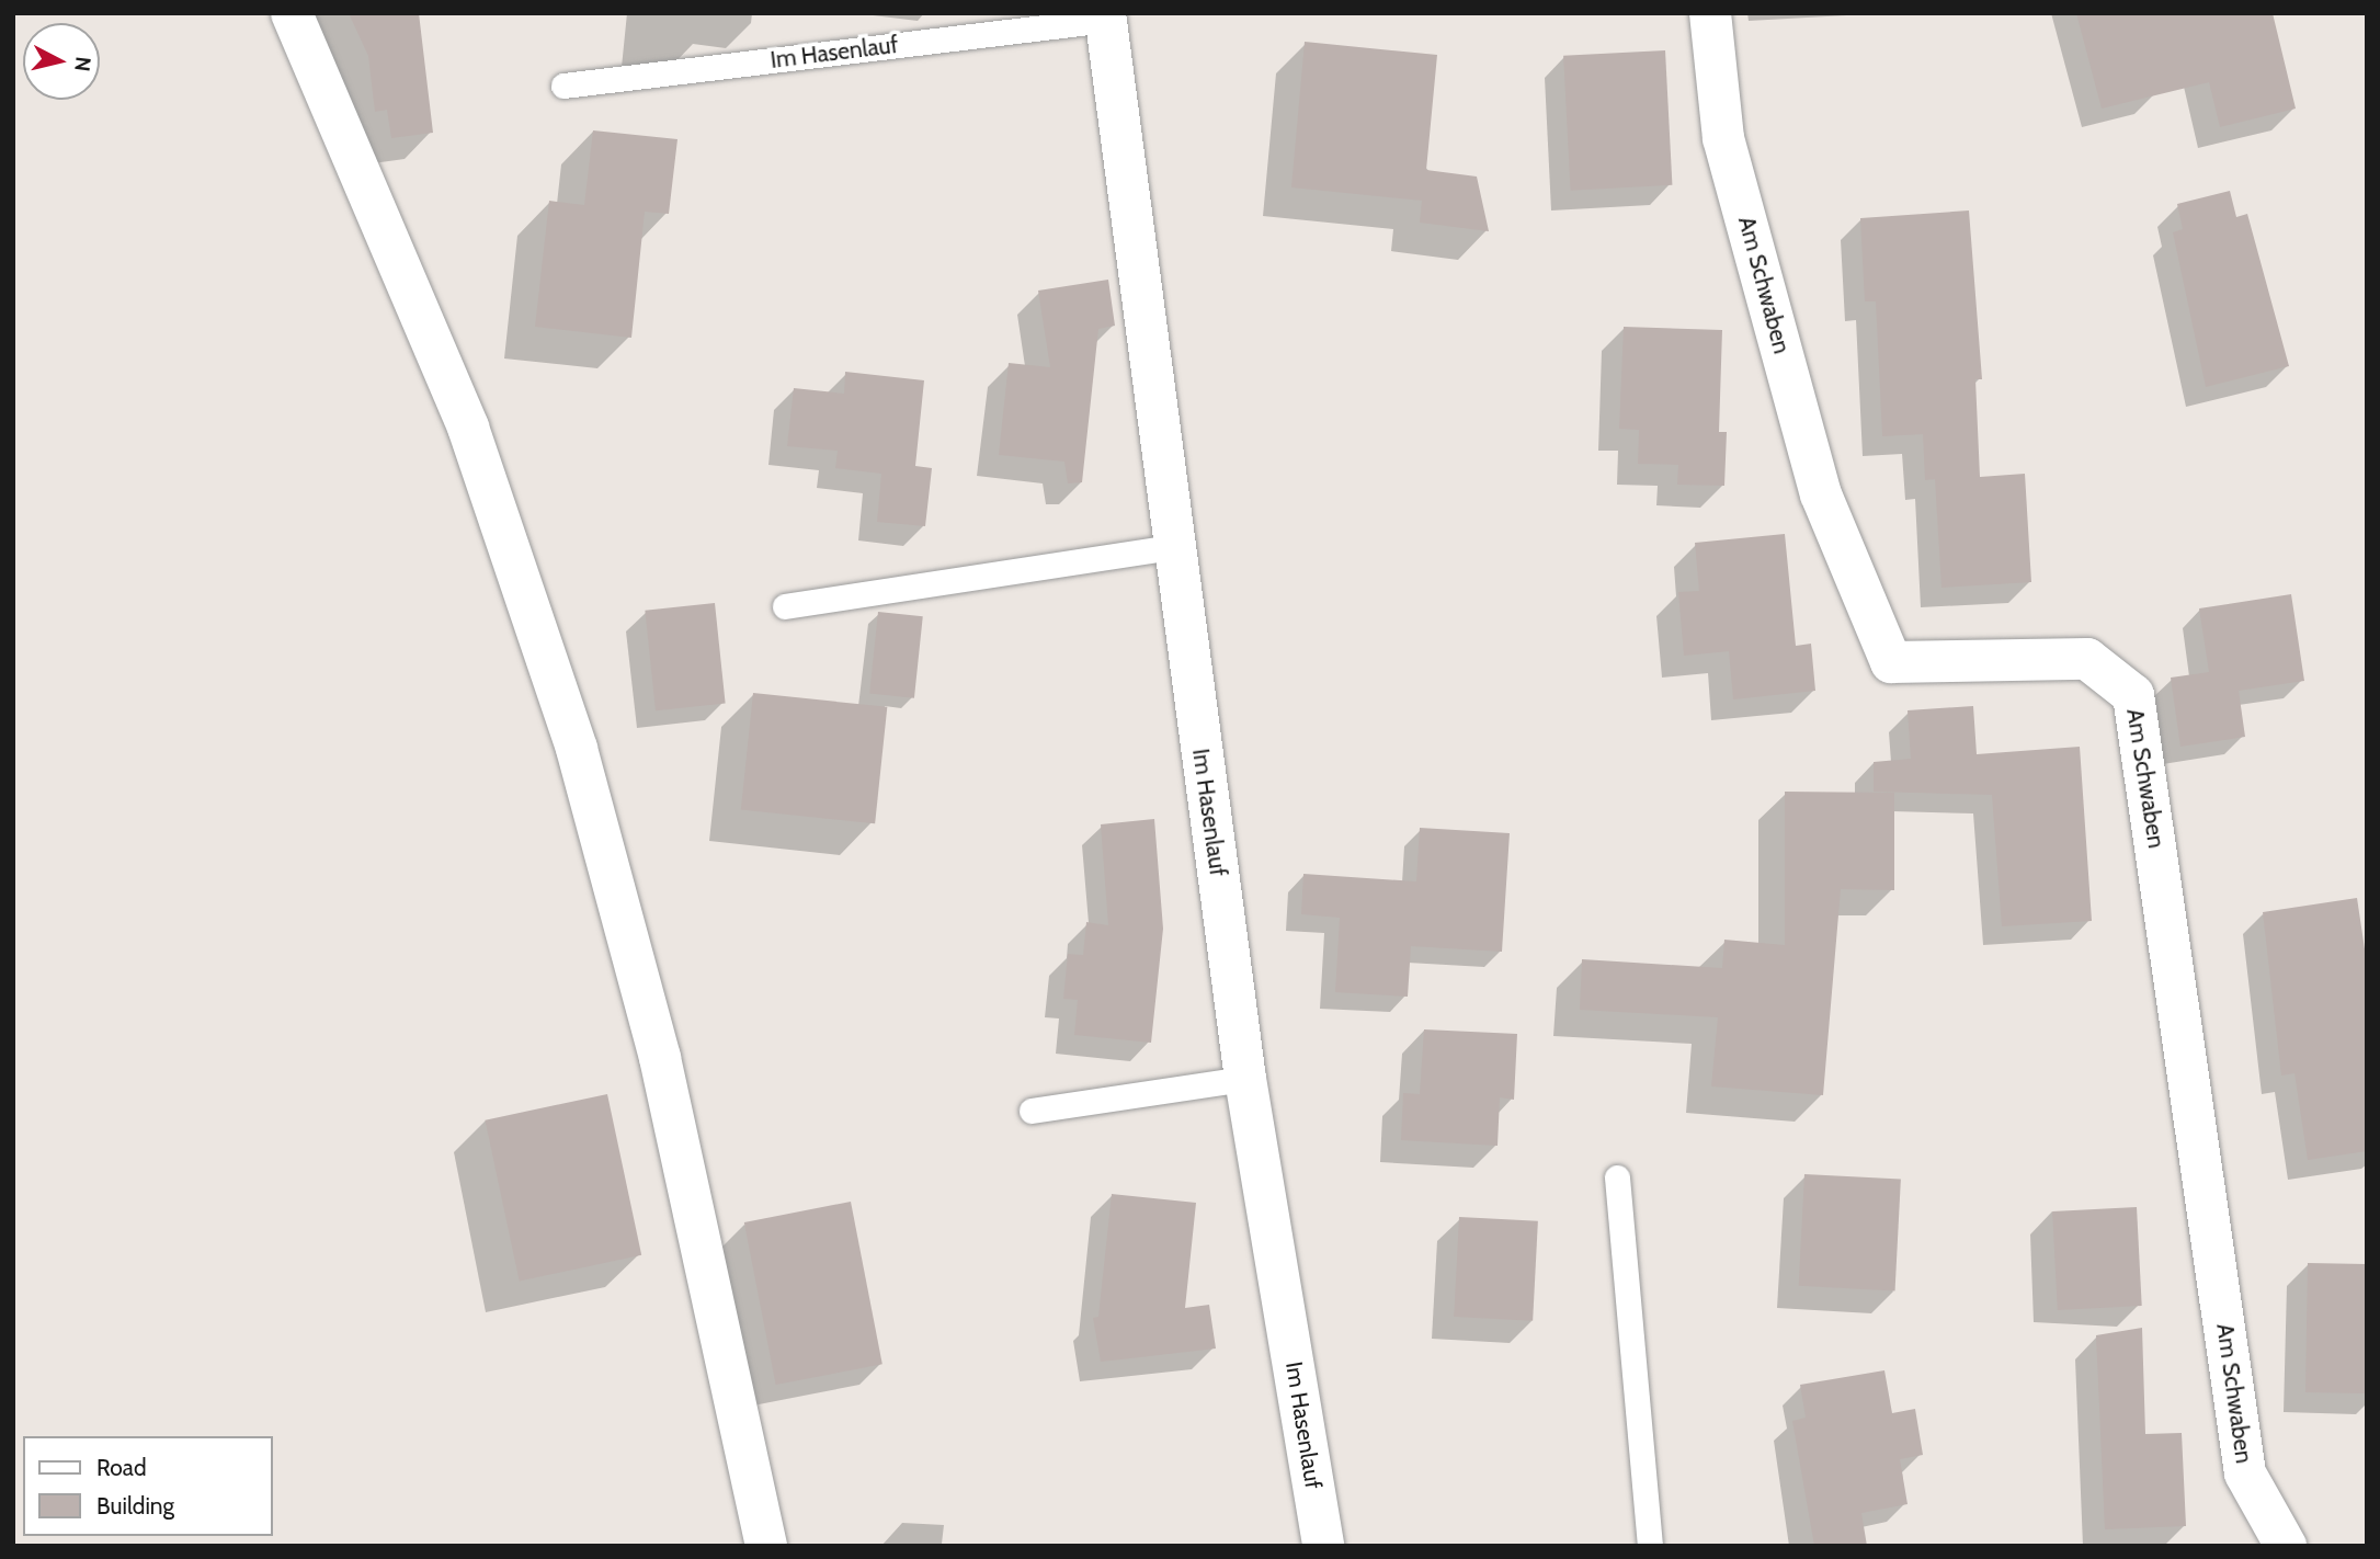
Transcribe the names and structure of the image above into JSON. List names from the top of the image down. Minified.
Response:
{"streets":{"street":["Im Hasenlauf","Am Schwaben"]},"legend":["Road","Building"],"north":"right"}
